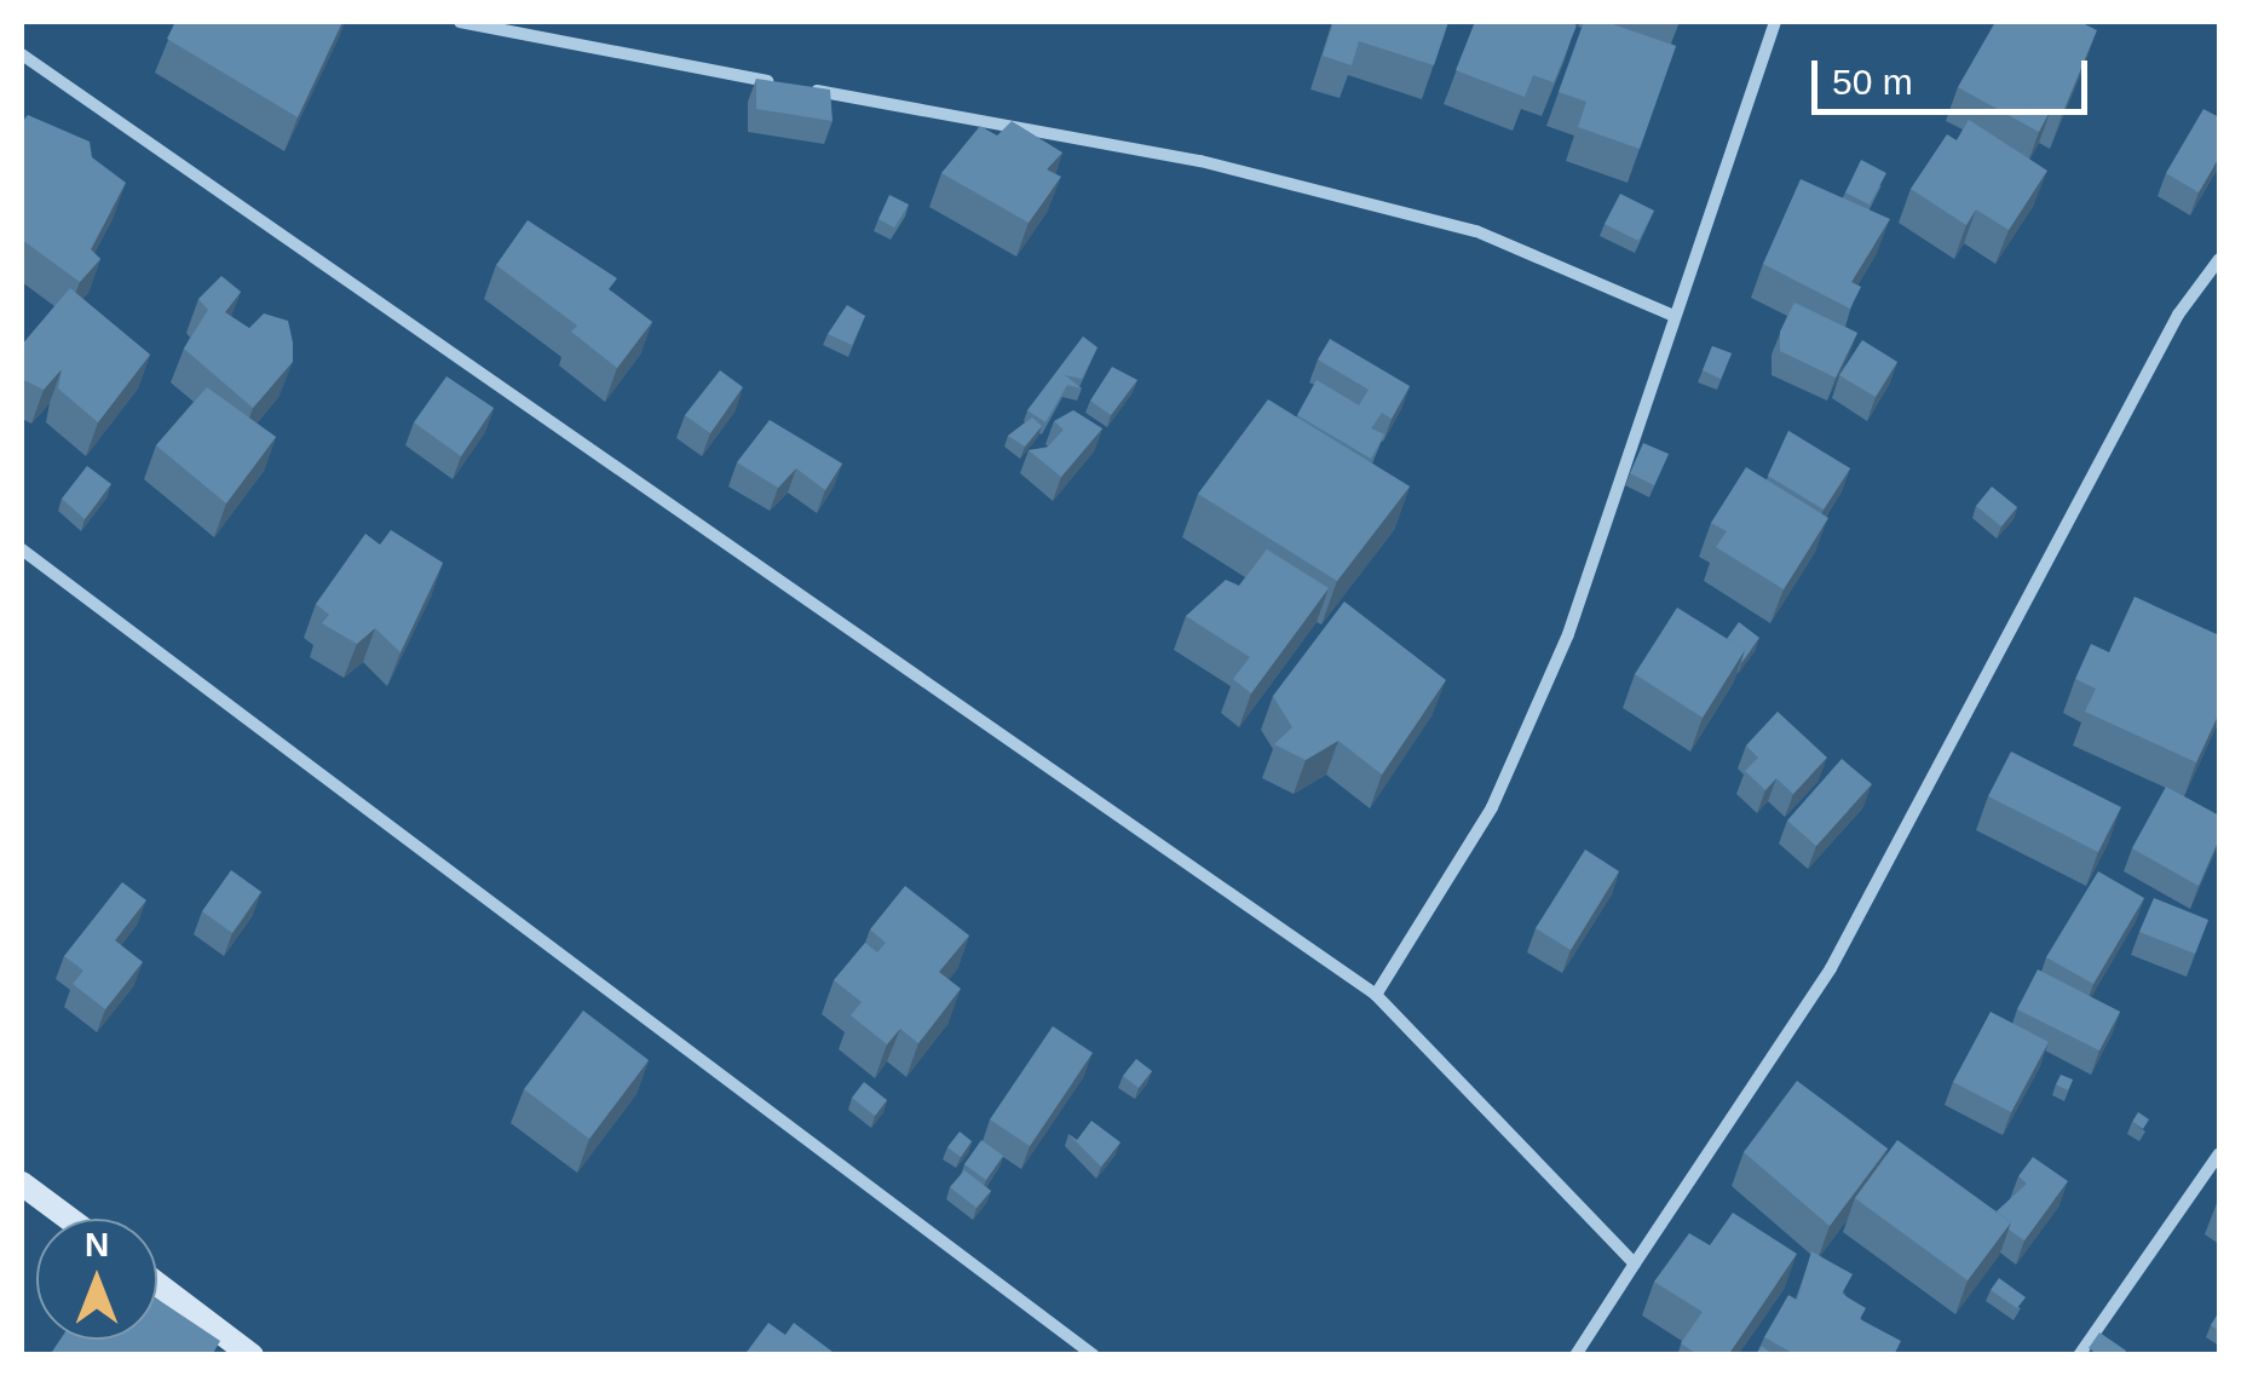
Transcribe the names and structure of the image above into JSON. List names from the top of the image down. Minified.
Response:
{"scale_bar":"50 m","north":"top"}
